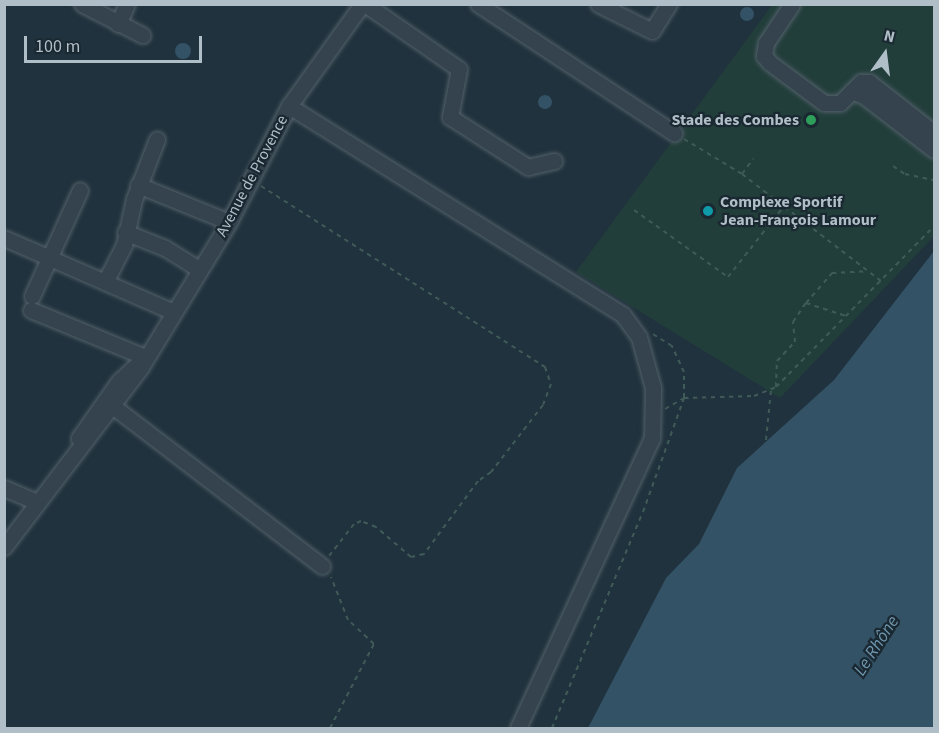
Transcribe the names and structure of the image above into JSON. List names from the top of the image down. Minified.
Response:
{"streets":{"street":["Avenue de Provence"]},"water":["Le Rhône"],"places":["Stade des Combes","Complexe Sportif Jean-François Lamour"],"scale_bar":"100 m","north":"top"}
